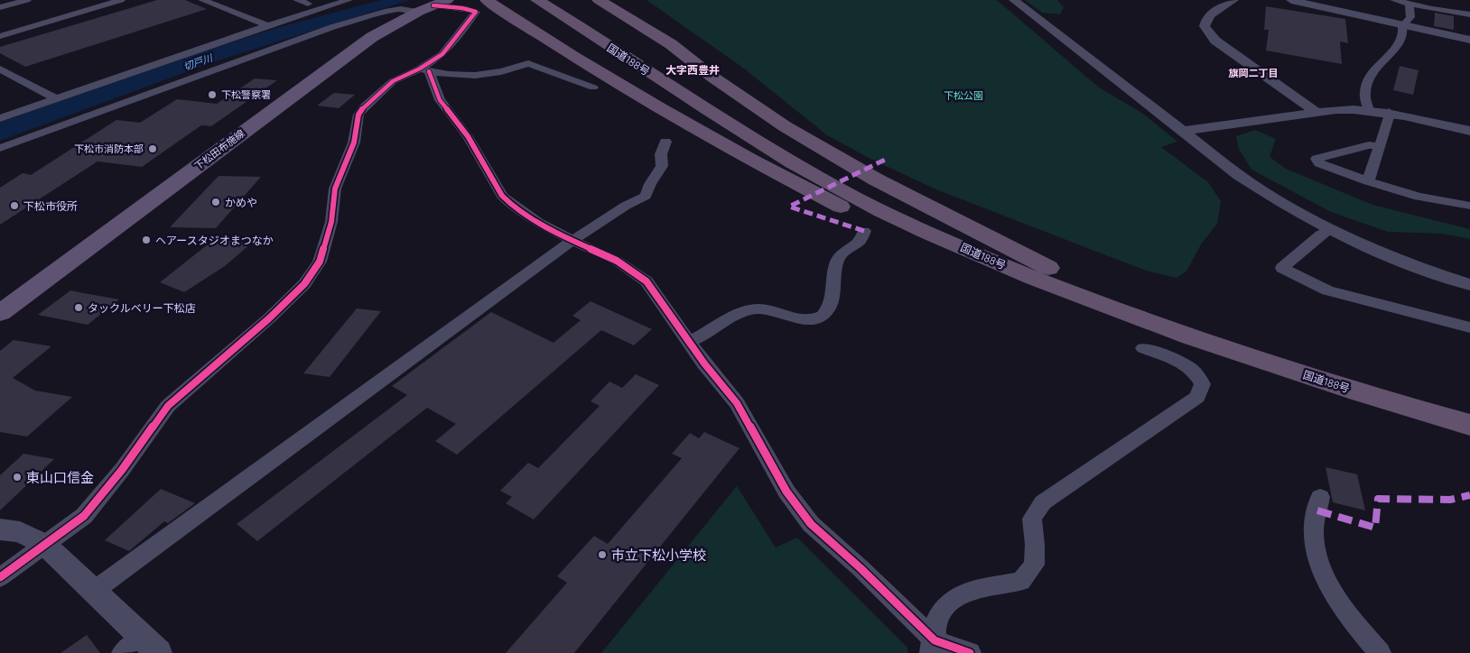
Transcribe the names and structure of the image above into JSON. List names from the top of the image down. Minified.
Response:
{"streets":{"highway":["国道188号"],"main road":["下松田布施線"]},"districts":["大字西豊井","旗岡二丁目"],"water":["切戸川"],"parks":["下松公園"],"places":["下松警察署","下松市消防本部","かめや","下松市役所","ヘアースタジオまつなか","タックルベリー下松店","東山口信金","市立下松小学校"]}
